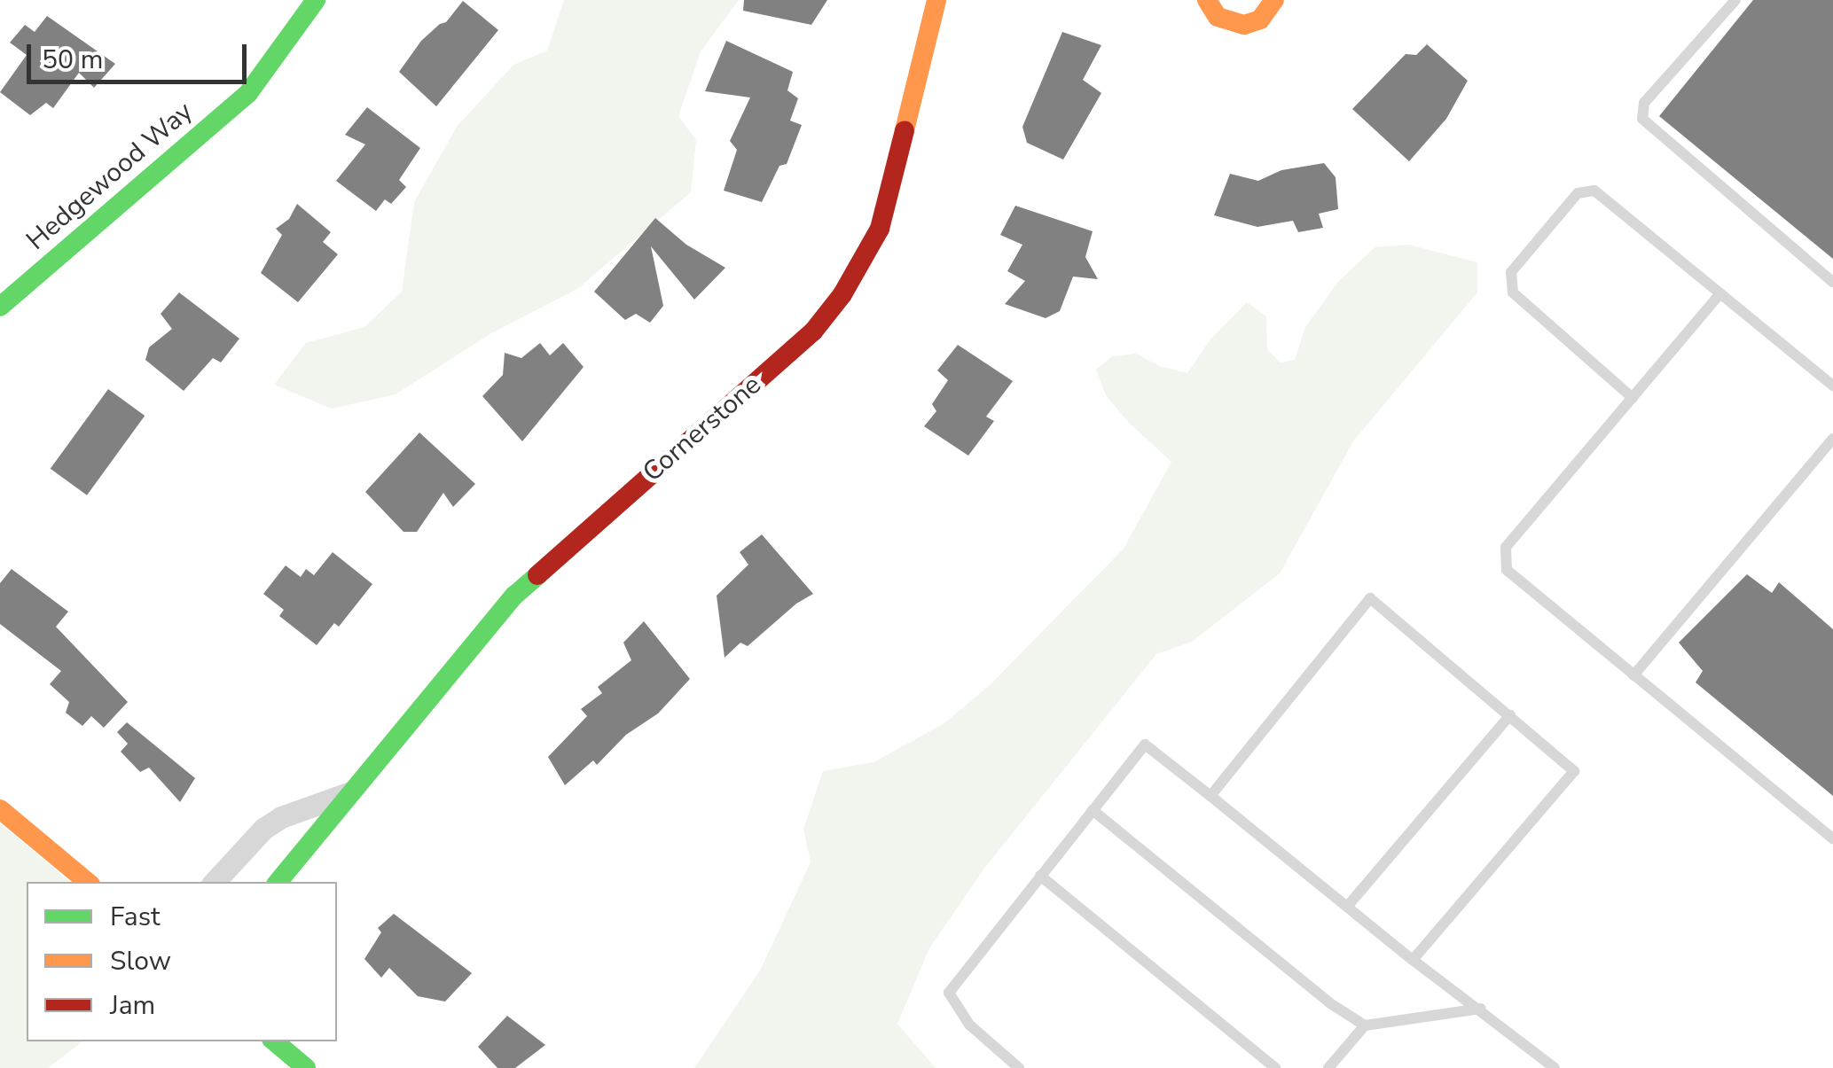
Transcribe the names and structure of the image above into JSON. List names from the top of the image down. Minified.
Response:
{"streets":{"street":["Hedgewood Way","Cornerstone"]},"legend":["Fast","Slow","Jam"],"scale_bar":"50 m"}
